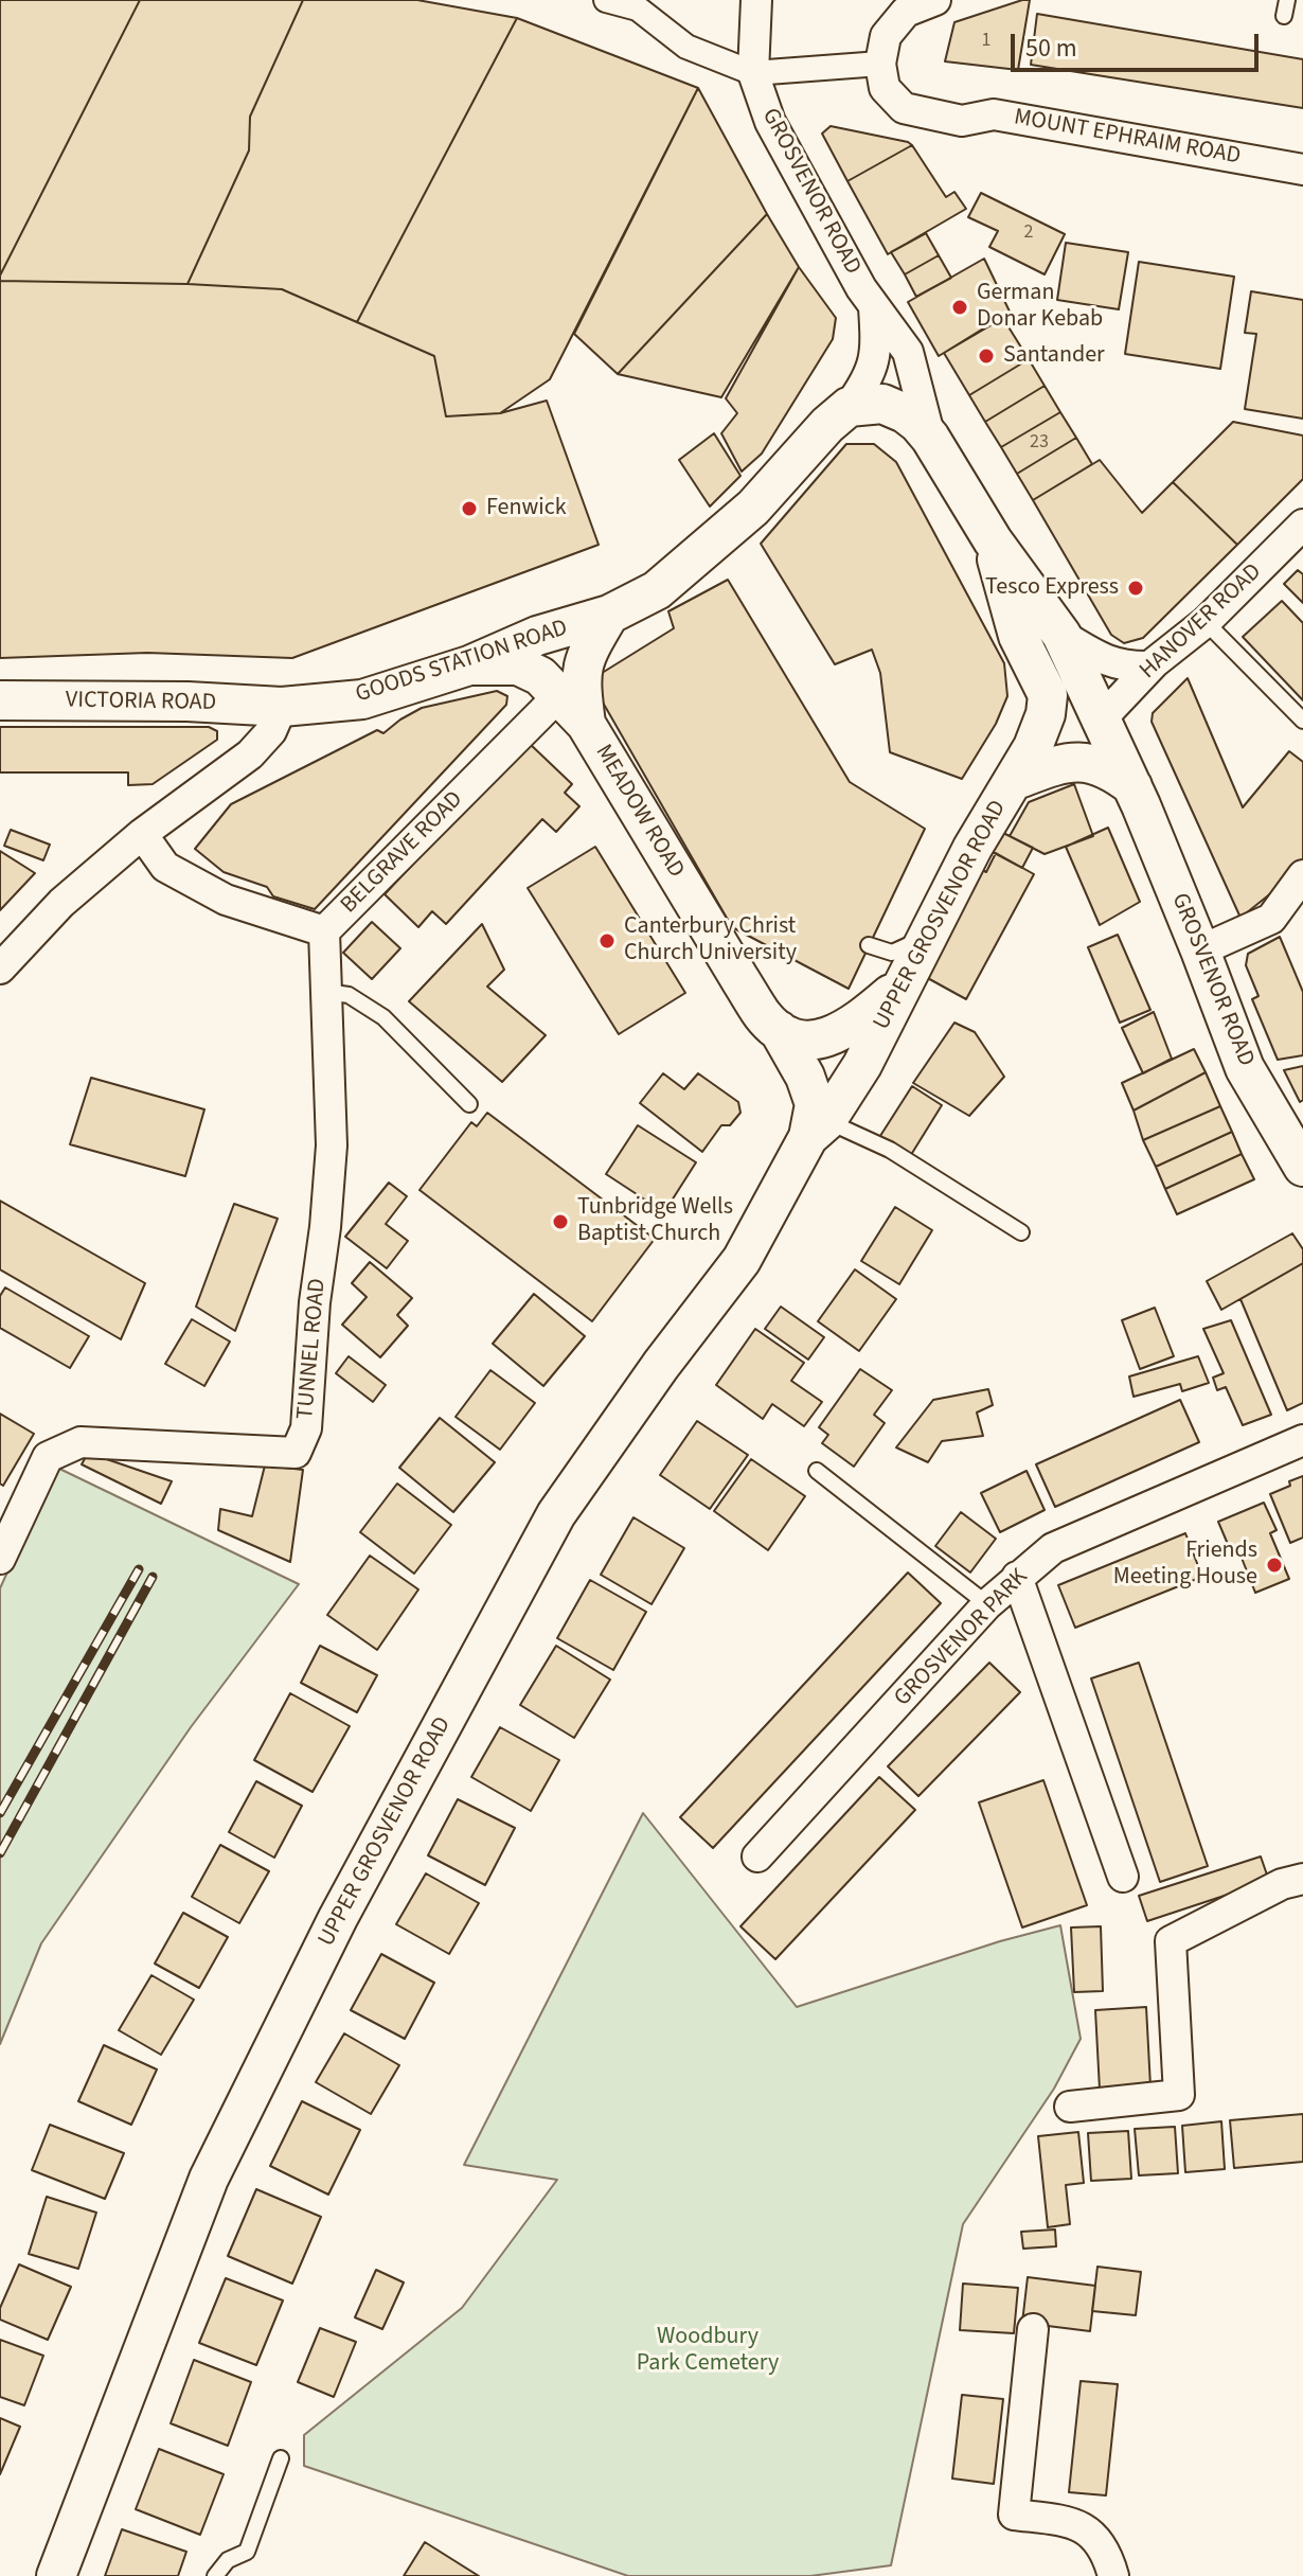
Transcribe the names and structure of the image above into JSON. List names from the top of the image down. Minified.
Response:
{"streets":{"street":["MOUNT EPHRAIM ROAD","GROSVENOR ROAD","HANOVER ROAD","GOODS STATION ROAD","VICTORIA ROAD","MEADOW ROAD","BELGRAVE ROAD","UPPER GROSVENOR ROAD","TUNNEL ROAD","GROSVENOR PARK"]},"crossings":[["GROSVENOR ROAD","HANOVER ROAD"],["GROSVENOR ROAD","GOODS STATION ROAD"],["GROSVENOR ROAD","UPPER GROSVENOR ROAD"],["HANOVER ROAD","UPPER GROSVENOR ROAD"],["GOODS STATION ROAD","VICTORIA ROAD"],["GOODS STATION ROAD","MEADOW ROAD"],["MEADOW ROAD","BELGRAVE ROAD"],["MEADOW ROAD","UPPER GROSVENOR ROAD"],["BELGRAVE ROAD","TUNNEL ROAD"]],"parks":["Woodbury Park Cemetery"],"places":["German Donar Kebab","Santander","Fenwick","Tesco Express","Canterbury Christ Church University","Tunbridge Wells Baptist Church","Friends Meeting House"],"house_numbers":["1","2","23"],"scale_bar":"50 m"}
